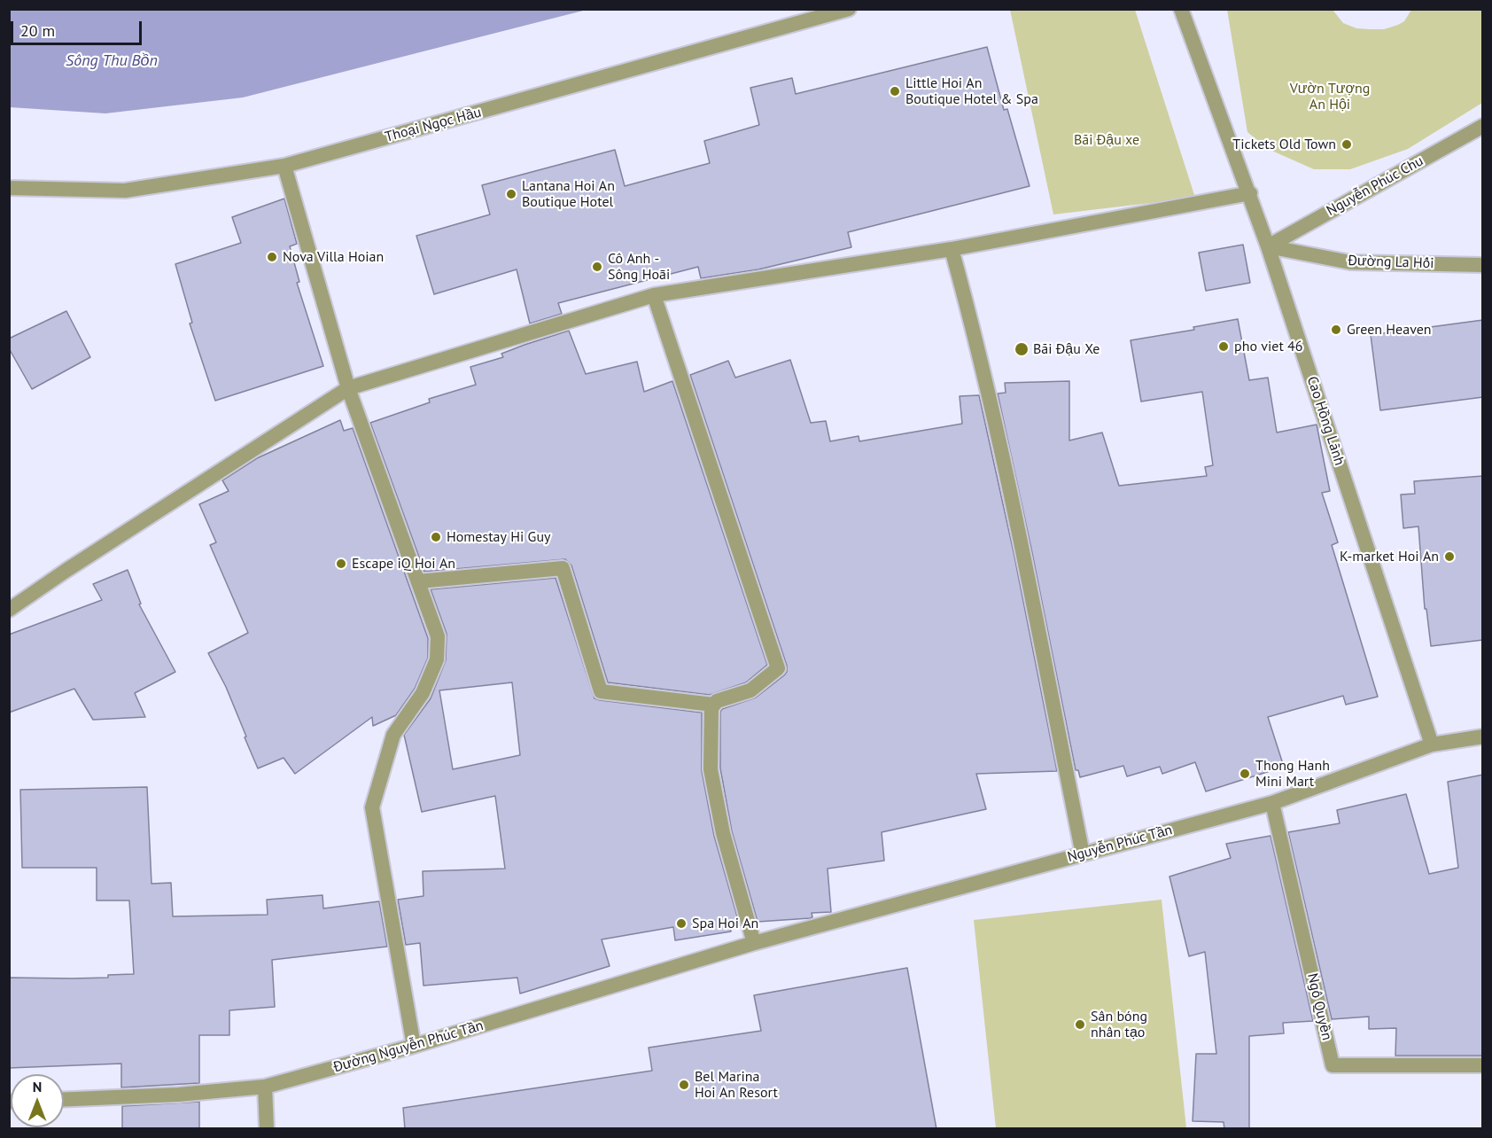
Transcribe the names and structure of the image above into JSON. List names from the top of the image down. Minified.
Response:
{"streets":{"street":["Thoại Ngọc Hầu","Nguyễn Phúc Chu","Đường La Hối","Cao Hồng Lãnh","Nguyễn Phúc Tần","Ngô Quyền","Đường Nguyễn Phúc Tần"]},"crossings":[["Nguyễn Phúc Chu","Đường La Hối"],["Nguyễn Phúc Chu","Cao Hồng Lãnh"],["Đường La Hối","Cao Hồng Lãnh"],["Cao Hồng Lãnh","Nguyễn Phúc Tần"],["Nguyễn Phúc Tần","Ngô Quyền"],["Nguyễn Phúc Tần","Đường Nguyễn Phúc Tần"]],"water":["Sông Thu Bồn"],"parks":["Vườn Tượng An Hội","Bãi Đậu xe"],"places":["Little Hoi An Boutique Hotel & Spa","Tickets Old Town","Lantana Hoi An Boutique Hotel","Nova Villa Hoian","Cô Anh - Sông Hoāi","Green Heaven","pho viet 46","Bãi Đậu Xe","Homestay Hi Guy","K-market Hoi An","Escape iQ Hoi An","Thong Hanh Mini Mart","Spa Hoi An","Sân bóng nhân tạo","Bel Marina Hoi An Resort"],"scale_bar":"20 m","north":"top"}
